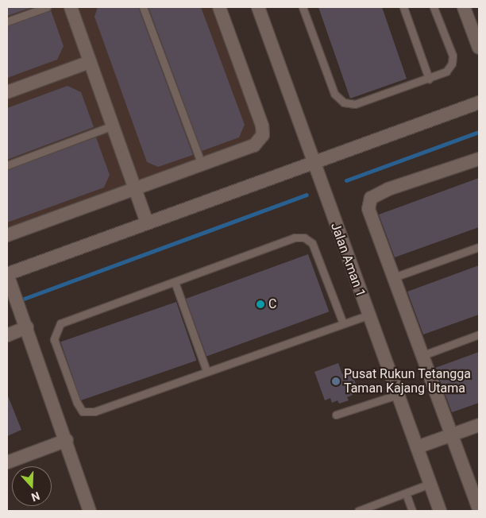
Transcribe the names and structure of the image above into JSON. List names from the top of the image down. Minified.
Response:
{"streets":{"street":["Jalan Aman 1"]},"places":["C","Pusat Rukun Tetangga Taman Kajang Utama"],"north":"bottom"}
